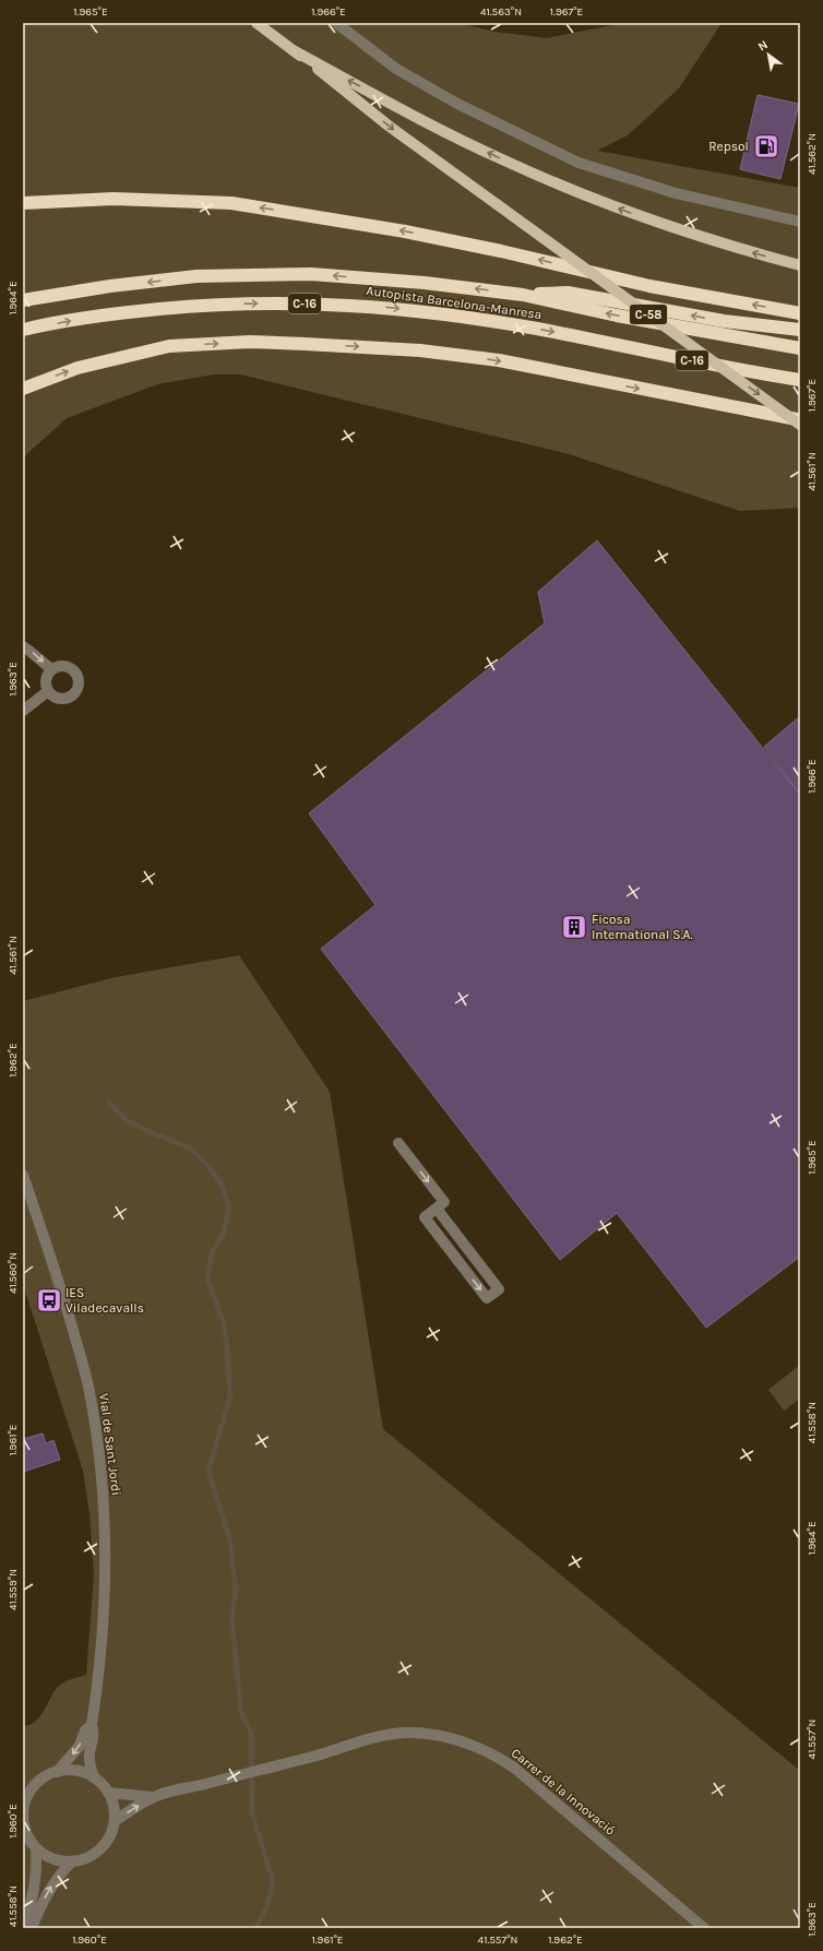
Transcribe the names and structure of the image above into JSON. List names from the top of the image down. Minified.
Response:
{"streets":{"highway":["Autopista Barcelona-Manresa","C-16"],"main road":["C-58"],"street":["Vial de Sant Jordi","Carrer de la Innovació"]},"crossings":[["Vial de Sant Jordi","Carrer de la Innovació"]],"places":{"fuel station":["Repsol"],"building":["Ficosa International S.A."],"bus stop":["IES Viladecavalls"]},"north":"top left","coordinates":["1.965°E","1.966°E","41.563°N","1.967°E","41.562°N","1.964°E","41.561°N","1.963°E","1.962°E","41.560°N","41.558°N","1.961°E","41.559°N","41.557°N","1.960°E"]}
